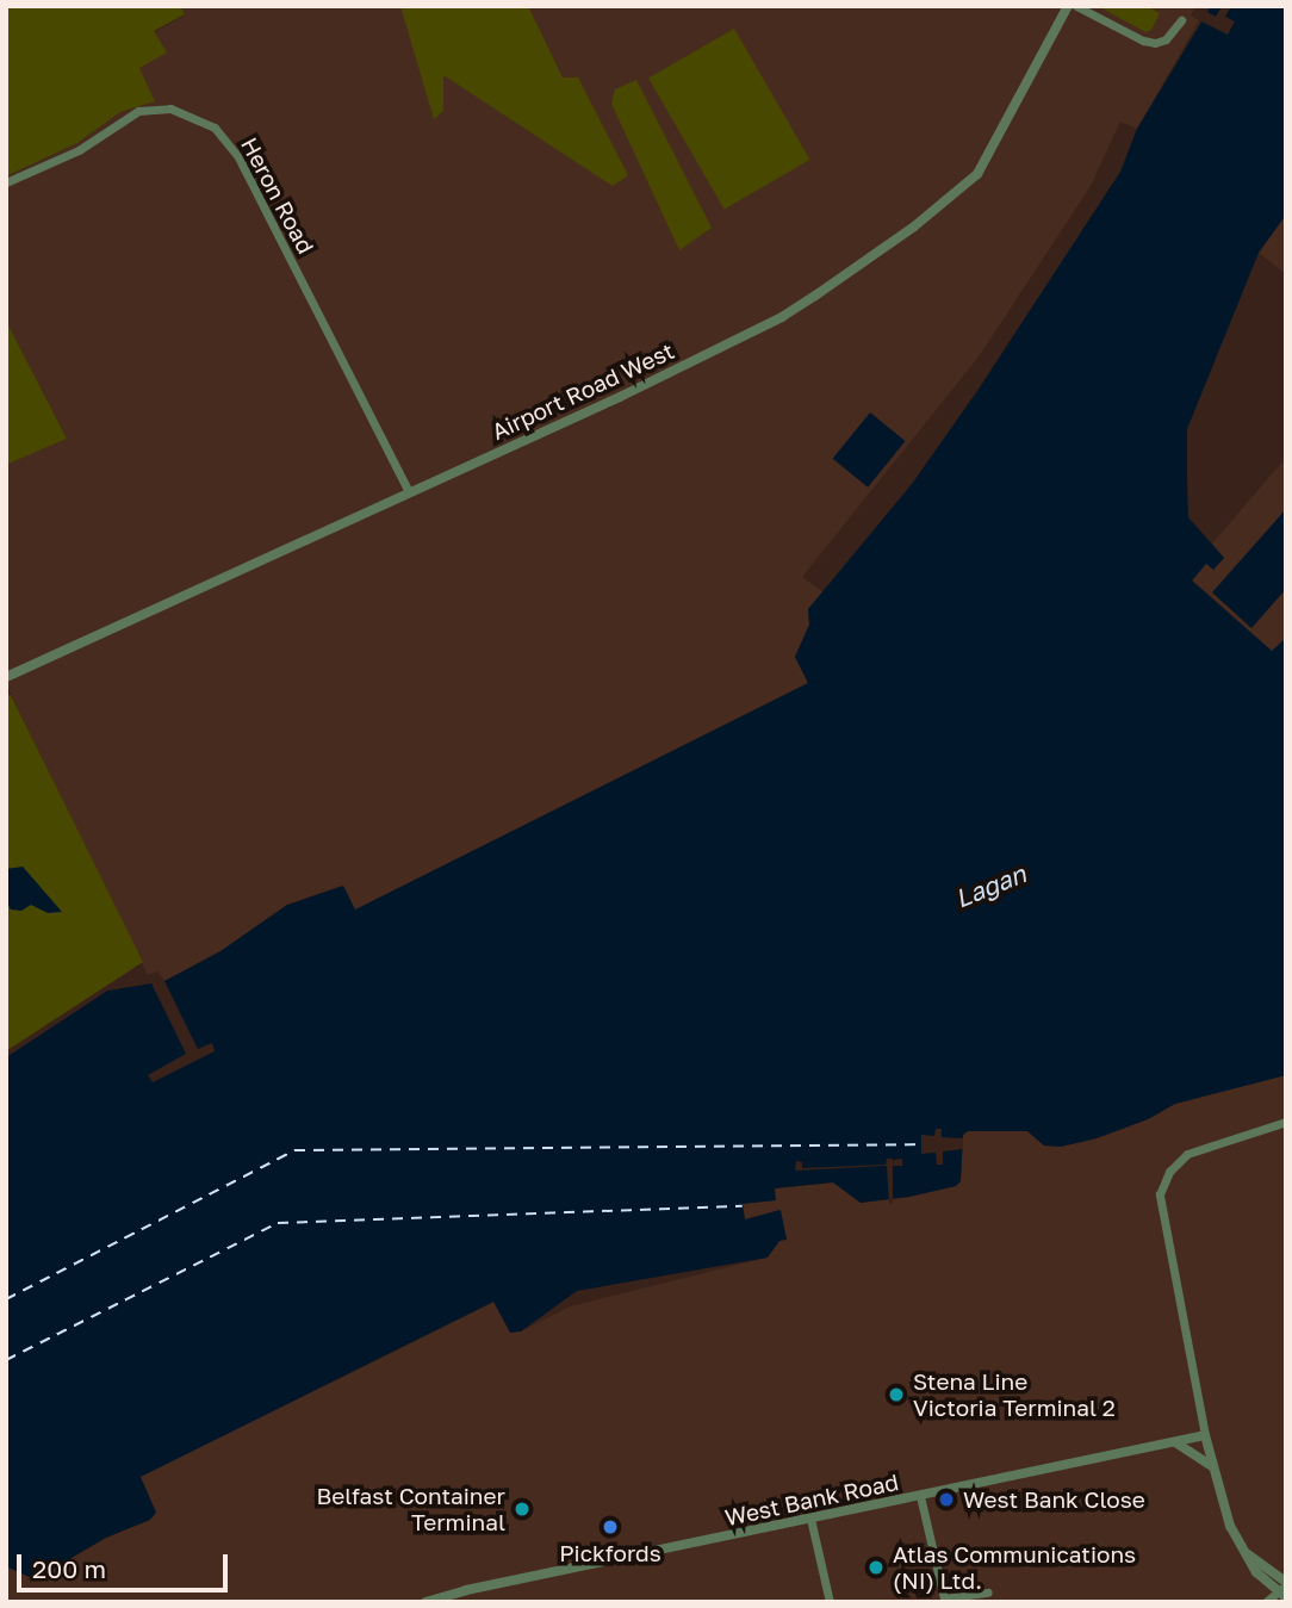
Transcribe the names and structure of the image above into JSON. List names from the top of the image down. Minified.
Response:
{"streets":{"street":["Heron Road","Airport Road West","West Bank Road"]},"crossings":[["Heron Road","Airport Road West"]],"water":["Lagan"],"places":["Stena Line Victoria Terminal 2","West Bank Close","Belfast Container Terminal","Pickfords","Atlas Communications (NI) Ltd."],"scale_bar":"200 m"}
